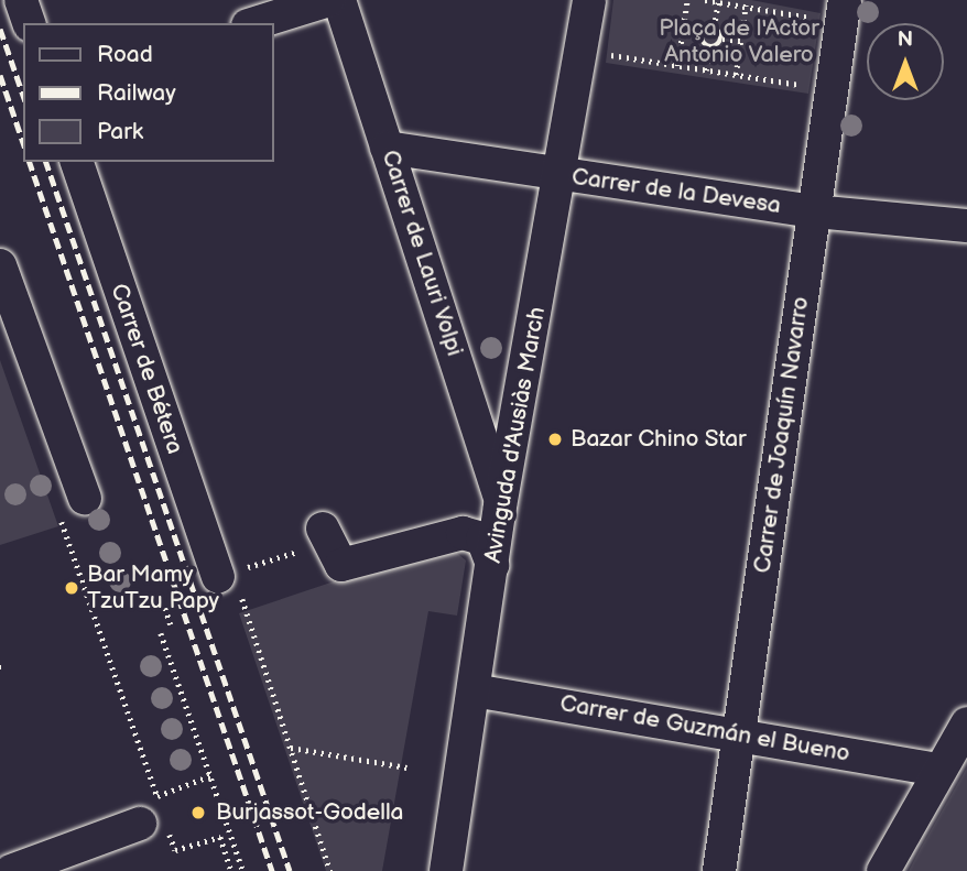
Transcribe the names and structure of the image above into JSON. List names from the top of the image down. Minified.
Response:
{"streets":{"street":["Carrer de la Devesa","Carrer de Lauri Volpi","Carrer de Bétera","Avinguda d'Ausiàs March","Carrer de Joaquín Navarro","Carrer de Guzmán el Bueno"]},"crossings":[["Carrer de la Devesa","Carrer de Lauri Volpi"],["Carrer de la Devesa","Avinguda d'Ausiàs March"],["Carrer de la Devesa","Carrer de Joaquín Navarro"],["Carrer de Lauri Volpi","Avinguda d'Ausiàs March"],["Avinguda d'Ausiàs March","Carrer de Guzmán el Bueno"],["Carrer de Joaquín Navarro","Carrer de Guzmán el Bueno"]],"parks":["Plaça de l'Actor Antonio Valero"],"places":["Bazar Chino Star","Bar Mamy TzuTzu Papy","Burjassot-Godella"],"legend":["Road","Railway","Park"],"north":"top"}
